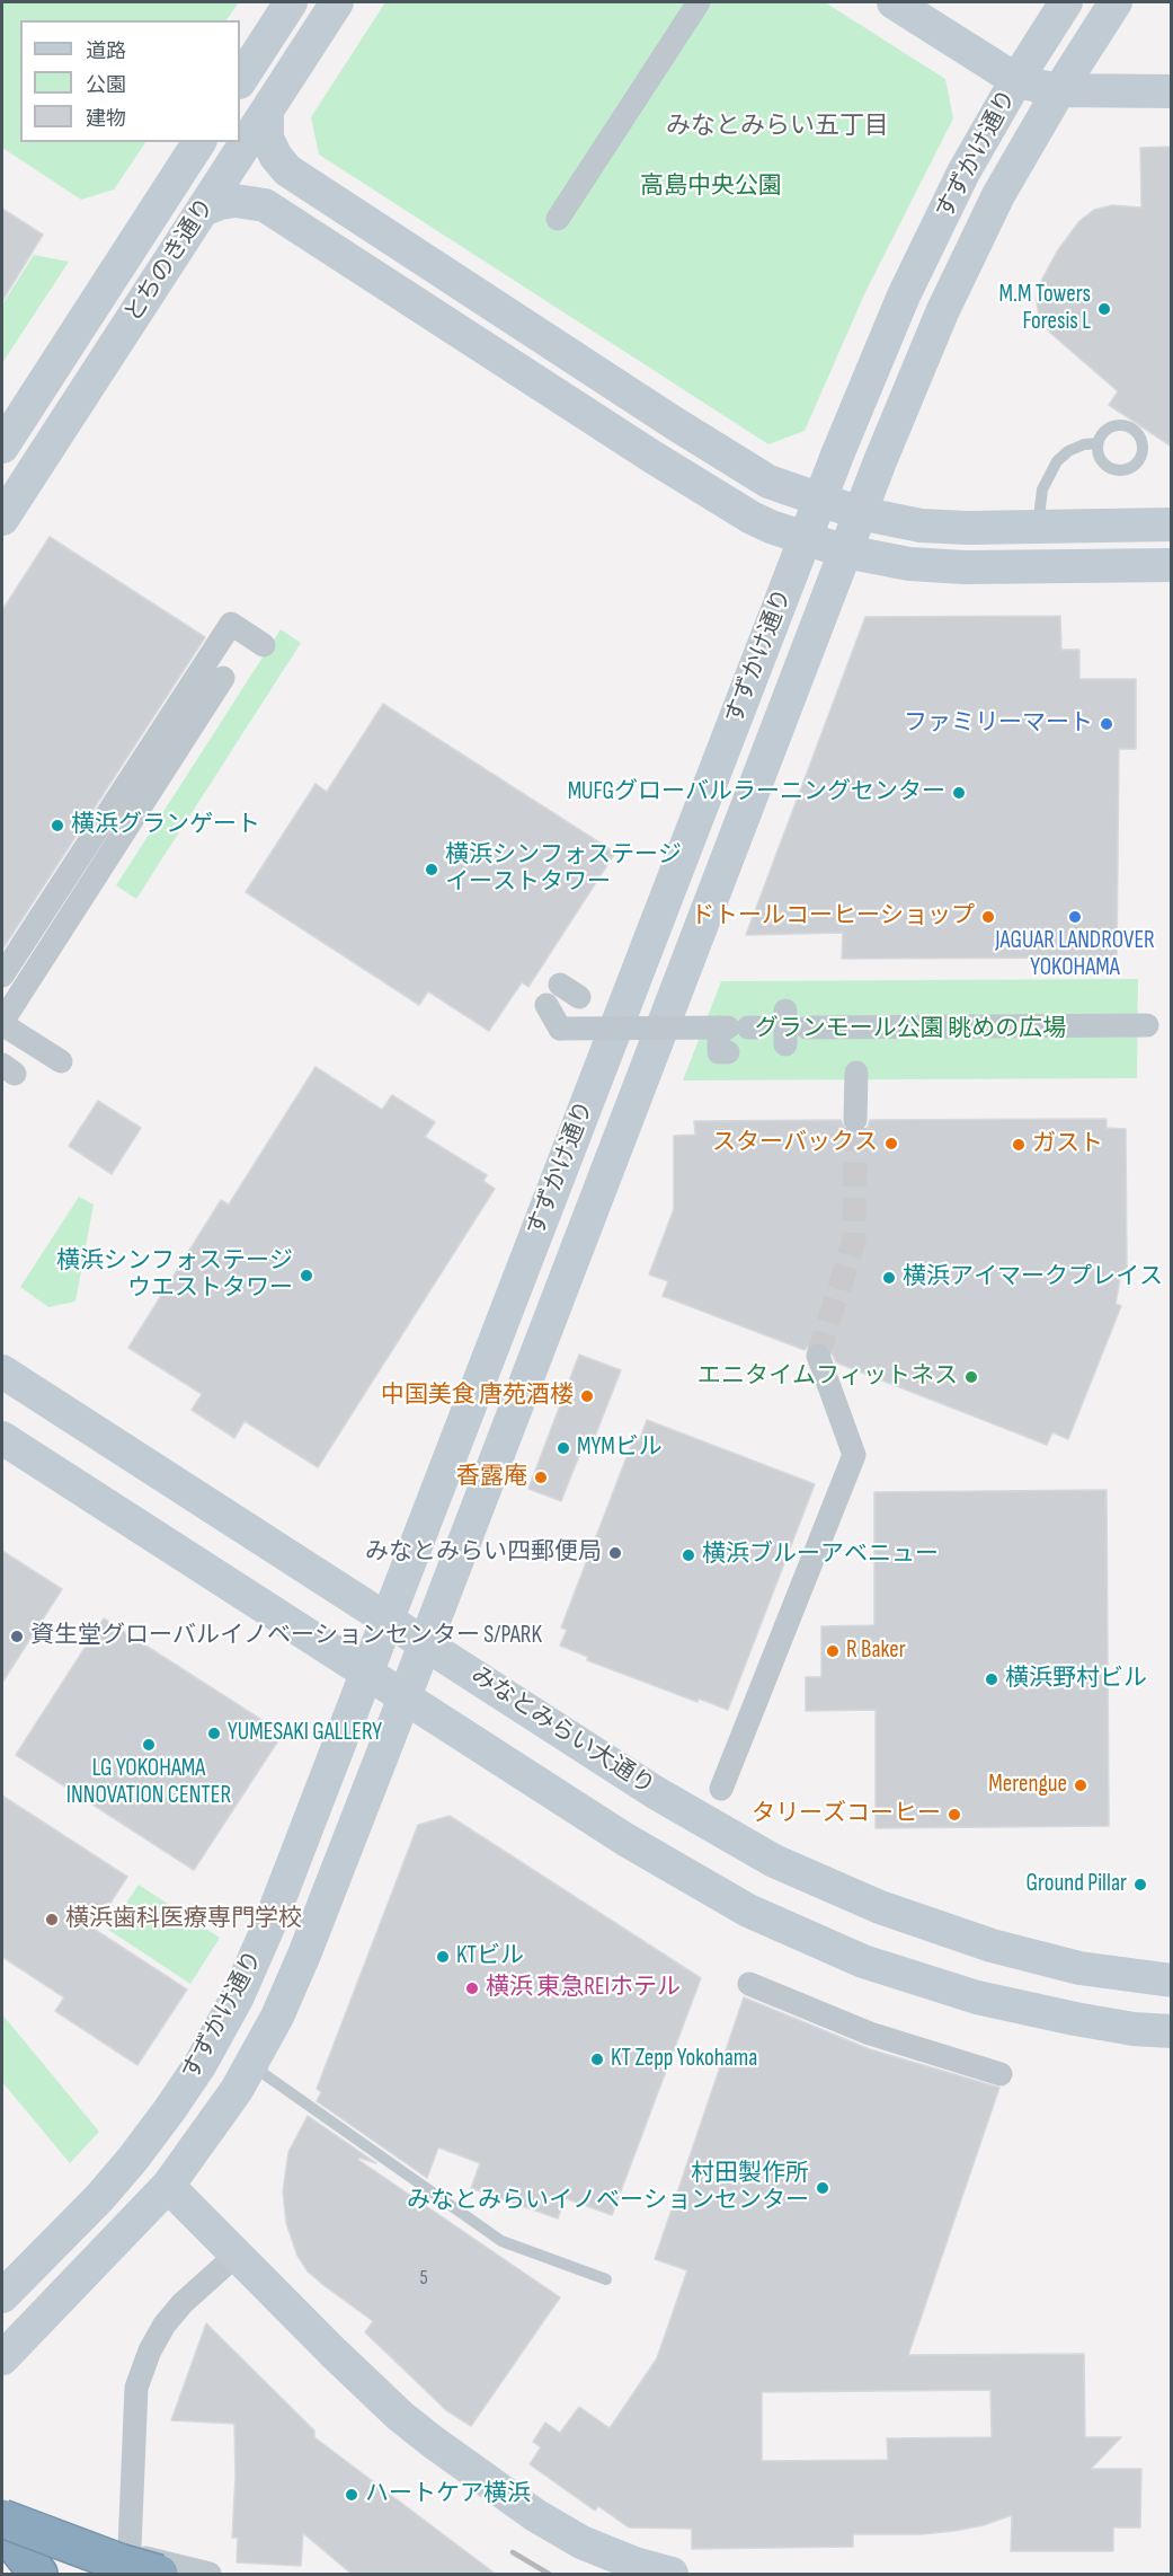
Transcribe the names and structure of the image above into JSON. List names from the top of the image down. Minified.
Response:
{"streets":{"street":["すずかけ通り","とちのき通り","みなとみらい大通り"]},"crossings":[["すずかけ通り","みなとみらい大通り"]],"districts":["みなとみらい五丁目"],"parks":["高島中央公園","グランモール公園 眺めの広場"],"places":["M.M Towers Foresis L","ファミリーマート","MUFGグローバルラーニングセンター","横浜グランゲート","横浜シンフォステージ イーストタワー","ドトールコーヒーショップ","JAGUAR LANDROVER YOKOHAMA","スターバックス","ガスト","横浜シンフォステージ ウエストタワー","横浜アイマークプレイス","エニタイムフィットネス","中国美食 唐苑酒楼","MYMビル","香露庵","みなとみらい四郵便局","横浜ブルーアベニュー","資生堂グローバルイノベーションセンター S/PARK","R Baker","横浜野村ビル","YUMESAKI GALLERY","LG YOKOHAMA INNOVATION CENTER","Merengue","タリーズコーヒー","Ground Pillar","横浜歯科医療専門学校","KTビル","横浜 東急REIホテル","KT Zepp Yokohama","村田製作所 みなとみらいイノベーションセンター","ハートケア横浜"],"house_numbers":["5"],"legend":["道路","公園","建物"]}
